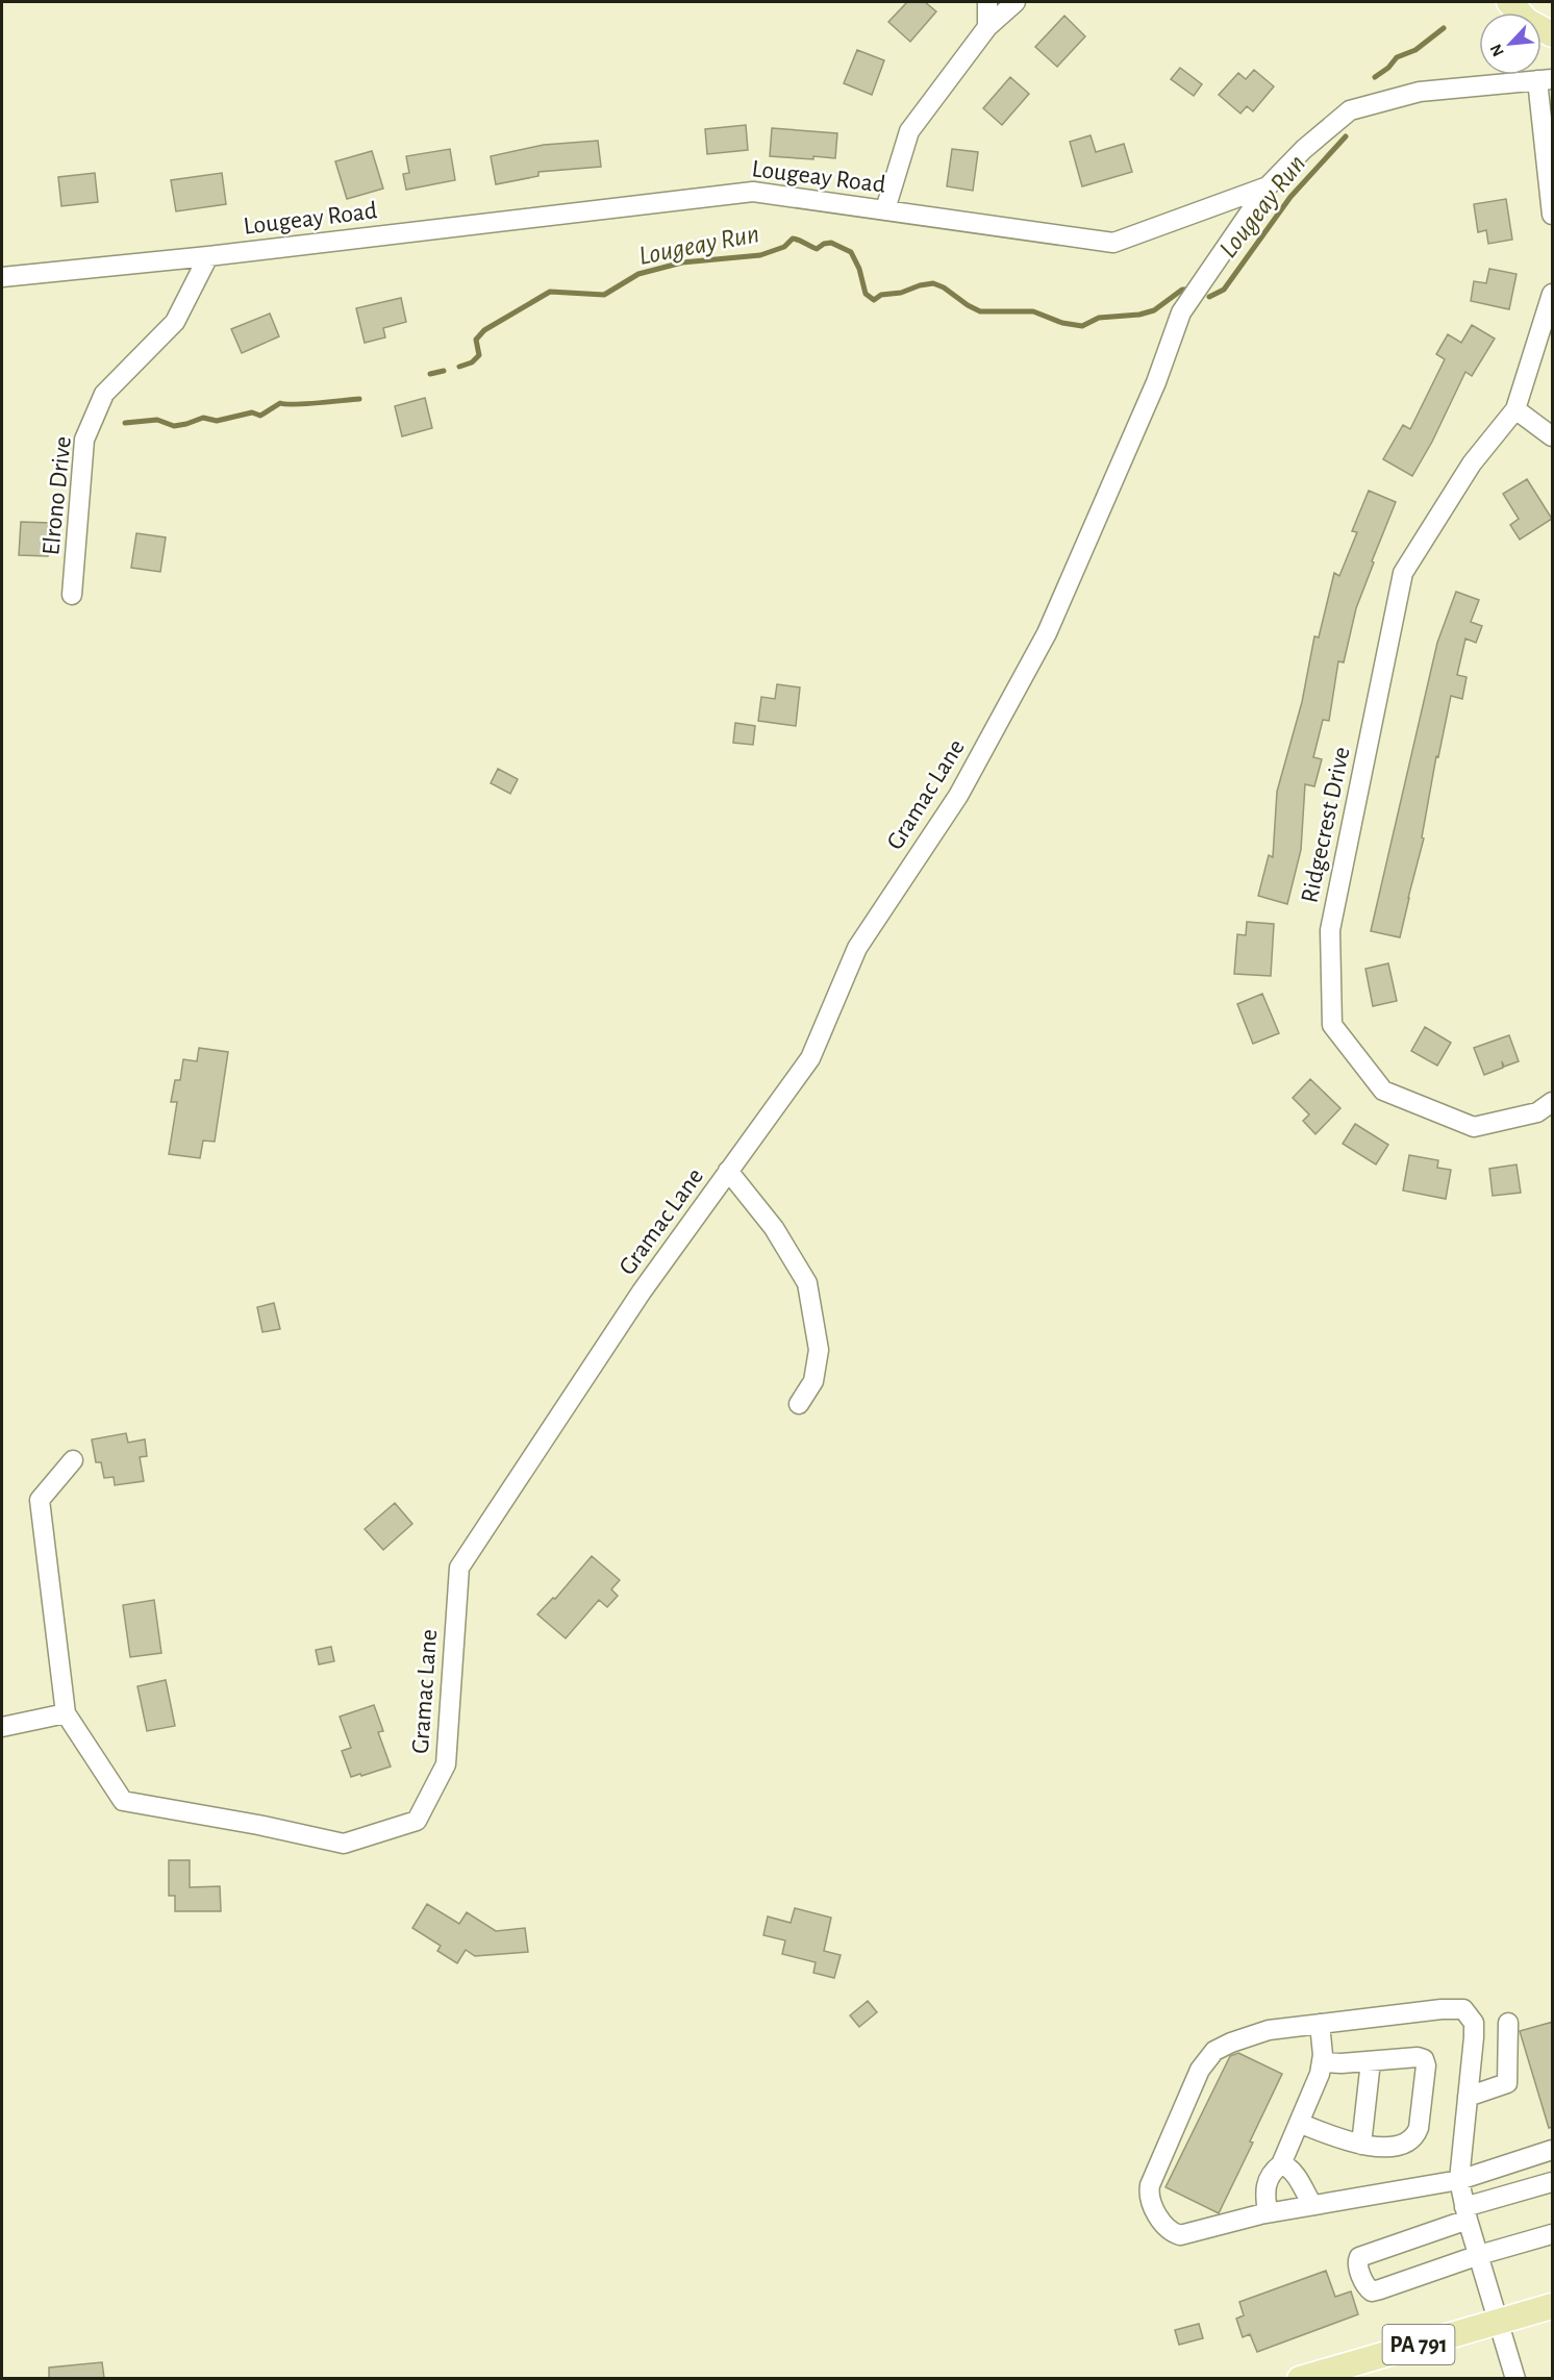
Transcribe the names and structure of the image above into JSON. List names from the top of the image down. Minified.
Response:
{"streets":{"main road":["PA 791"],"street":["Lougeay Road","Elrono Drive","Gramac Lane","Ridgecrest Drive"]},"crossings":[["Lougeay Road","Elrono Drive"],["Lougeay Road","Gramac Lane"]],"water":["Lougeay Run"],"north":"bottom left"}
